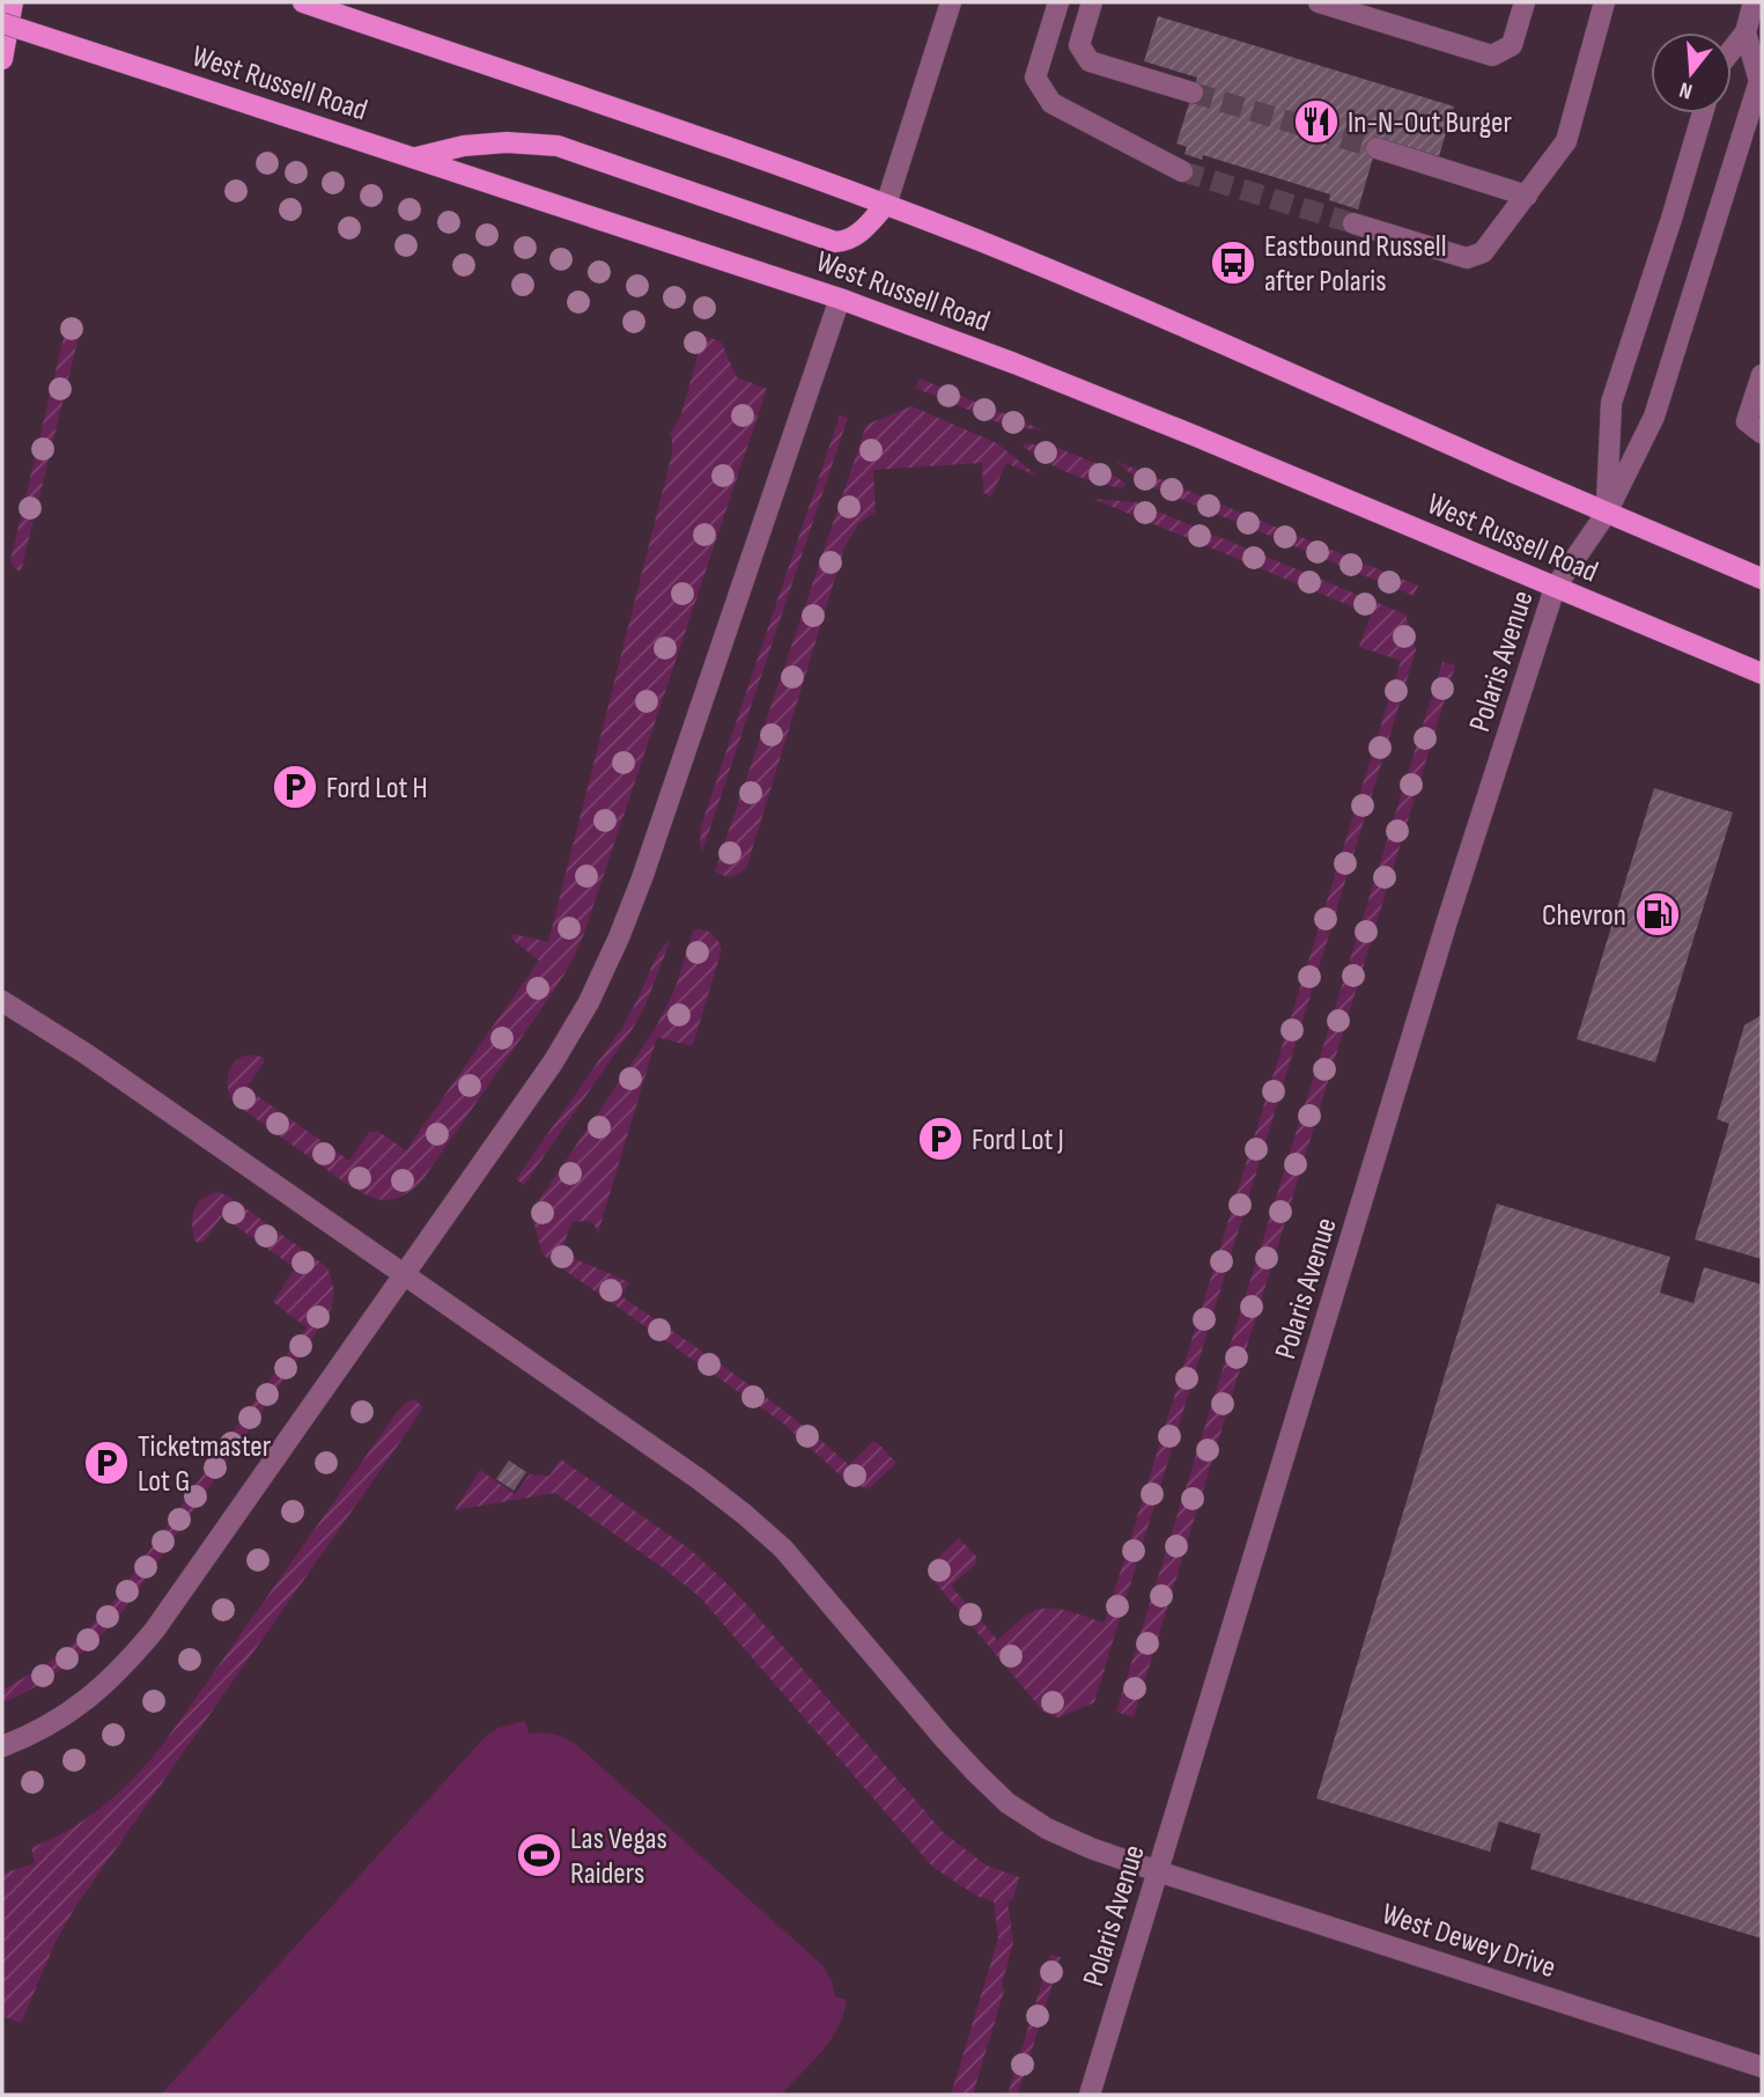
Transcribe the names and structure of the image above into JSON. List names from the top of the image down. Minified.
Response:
{"streets":{"main road":["West Russell Road"],"street":["Polaris Avenue","West Dewey Drive"]},"crossings":[["West Russell Road","Polaris Avenue"],["Polaris Avenue","West Dewey Drive"]],"places":{"restaurant":["In-N-Out Burger"],"bus stop":["Eastbound Russell after Polaris"],"parking":["Ford Lot H","Ford Lot J","Ticketmaster Lot G"],"fuel station":["Chevron"],"sports":["Las Vegas Raiders"]},"north":"bottom"}
